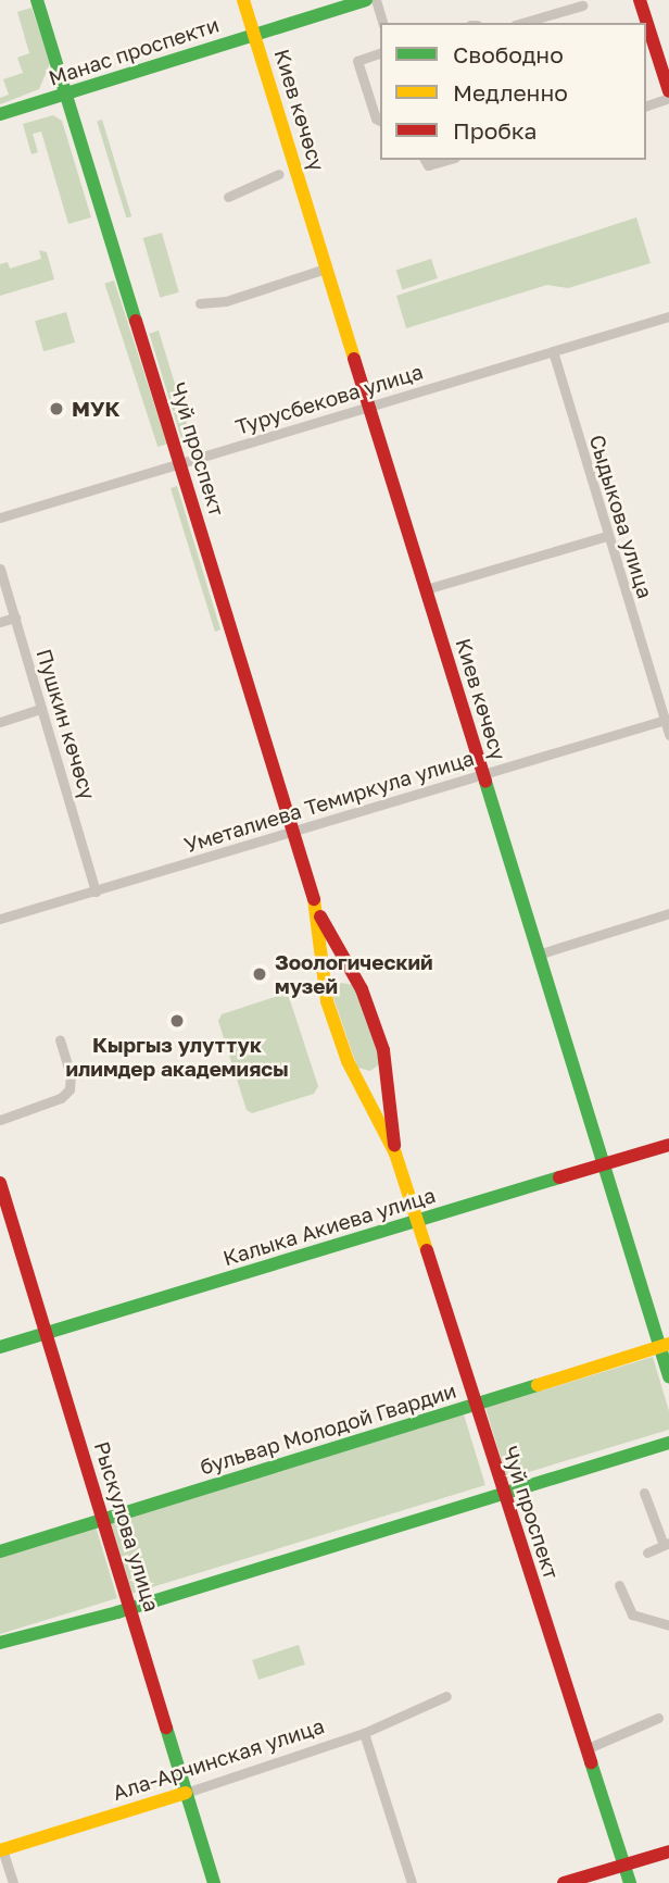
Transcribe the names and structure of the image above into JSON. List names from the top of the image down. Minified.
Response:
{"streets":{"main road":["Манас проспекти","Киев көчөсү","Чуй проспект","Калыка Акиева улица","бульвар Молодой Гвардии","Рыскулова улица","Ала-Арчинская улица"],"street":["Турусбекова улица","Сыдыкова улица","Пушкин көчөсү","Уметалиева Темиркула улица"]},"crossings":[["Манас проспекти","Киев көчөсү"],["Манас проспекти","Чуй проспект"],["Киев көчөсү","Турусбекова улица"],["Киев көчөсү","Уметалиева Темиркула улица"],["Киев көчөсү","Калыка Акиева улица"],["Киев көчөсү","бульвар Молодой Гвардии"],["Турусбекова улица","Чуй проспект"],["Турусбекова улица","Сыдыкова улица"],["Чуй проспект","Уметалиева Темиркула улица"],["Чуй проспект","Калыка Акиева улица"],["Чуй проспект","бульвар Молодой Гвардии"],["Сыдыкова улица","Уметалиева Темиркула улица"],["Пушкин көчөсү","Уметалиева Темиркула улица"],["Калыка Акиева улица","Рыскулова улица"],["бульвар Молодой Гвардии","Рыскулова улица"],["Рыскулова улица","Ала-Арчинская улица"]],"places":["МУК","Зоологический музей","Кыргыз улуттук илимдер академиясы"],"legend":["Свободно","Медленно","Пробка"]}
